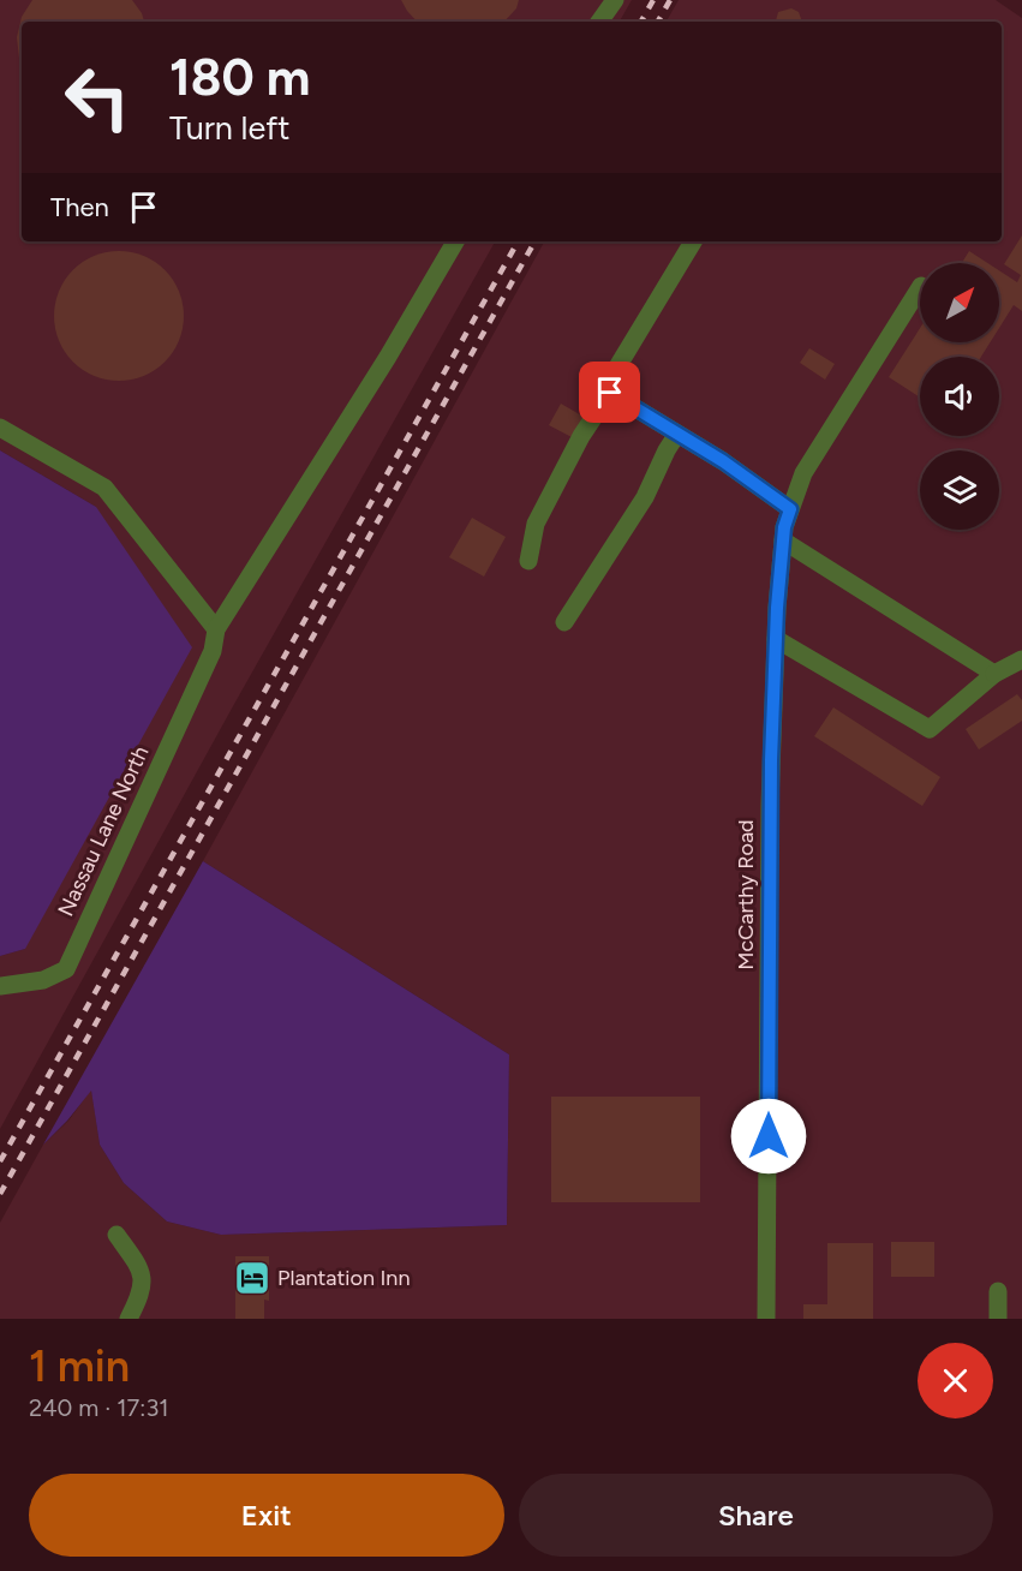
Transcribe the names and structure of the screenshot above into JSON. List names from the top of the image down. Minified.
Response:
{"streets":{"street":["Nassau Lane North","McCarthy Road"]},"places":{"hotel":["Plantation Inn"]},"north":"top right","page":{"turn":["180 m","Turn left"],"then":"Then","heading":["1 min","240 m · 17:31"],"buttons":["Exit","Share"]}}
